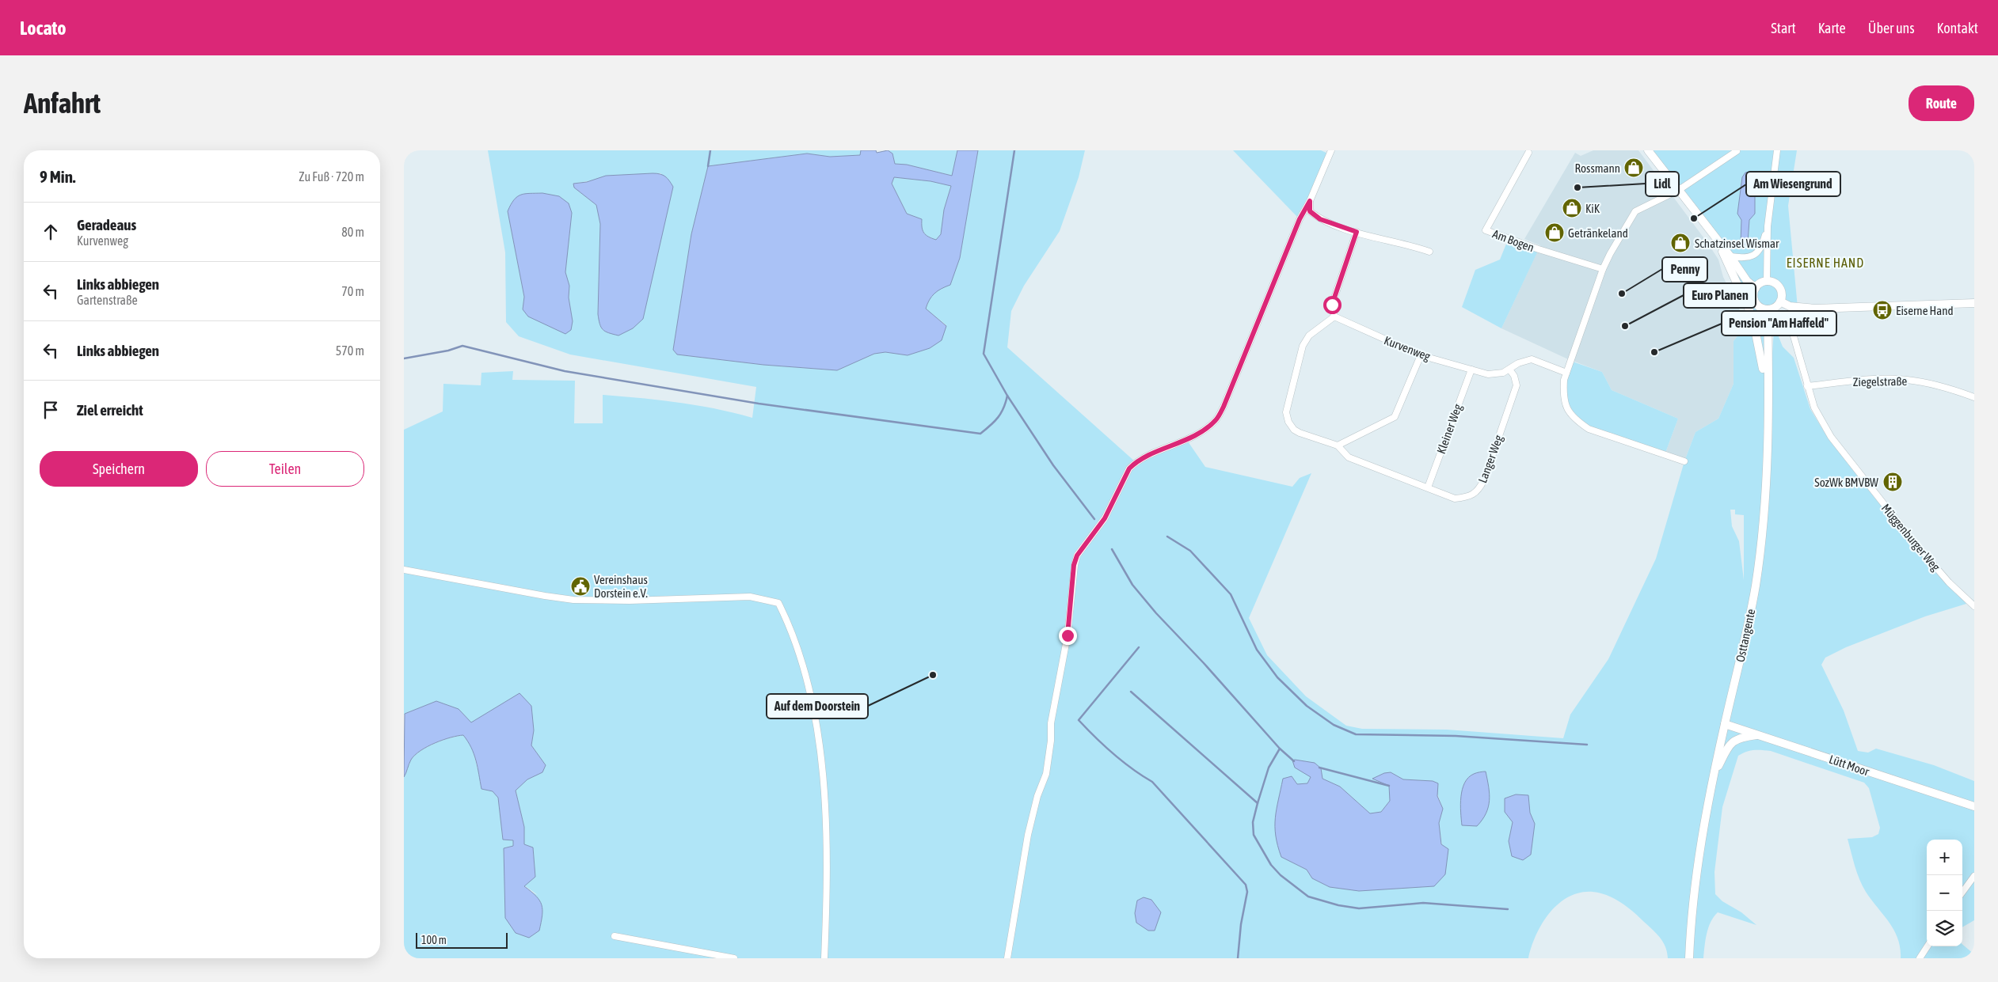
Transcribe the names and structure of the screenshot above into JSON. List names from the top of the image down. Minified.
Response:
{"streets":{"main road":["Osttangente","Lütt Moor"],"street":["Am Bogen","Kurvenweg","Ziegelstraße","Kleiner Weg","Langer Weg","Müggenburger Weg"]},"crossings":[["Kurvenweg","Kleiner Weg"],["Kurvenweg","Langer Weg"],["Ziegelstraße","Müggenburger Weg"],["Kleiner Weg","Langer Weg"],["Osttangente","Lütt Moor"]],"districts":["EISERNE HAND"],"places":{"shop":["Rossmann","KiK","Getränkeland","Schatzinsel Wismar"],"other":["Lidl","Am Wiesengrund","Penny","Euro Planen","Pension \"Am Haffeld\"","Auf dem Doorstein"],"bus stop":["Eiserne Hand"],"building":["SozWk BMVBW"],"public building":["Vereinshaus Dorstein e.V."]},"scale_bar":"100 m","page":{"header":"Locato","nav":["Start","Karte","Über uns","Kontakt"],"buttons":["Route",["Speichern","Teilen"]],"title":"Anfahrt","heading":["9 Min.","Zu Fuß · 720 m"],"list":[["Geradeaus","Kurvenweg","80 m"],["Links abbiegen","Gartenstraße","70 m"],["Links abbiegen","570 m"],"Ziel erreicht"],"map_buttons":["+","−"],"scale":"100 m"}}
